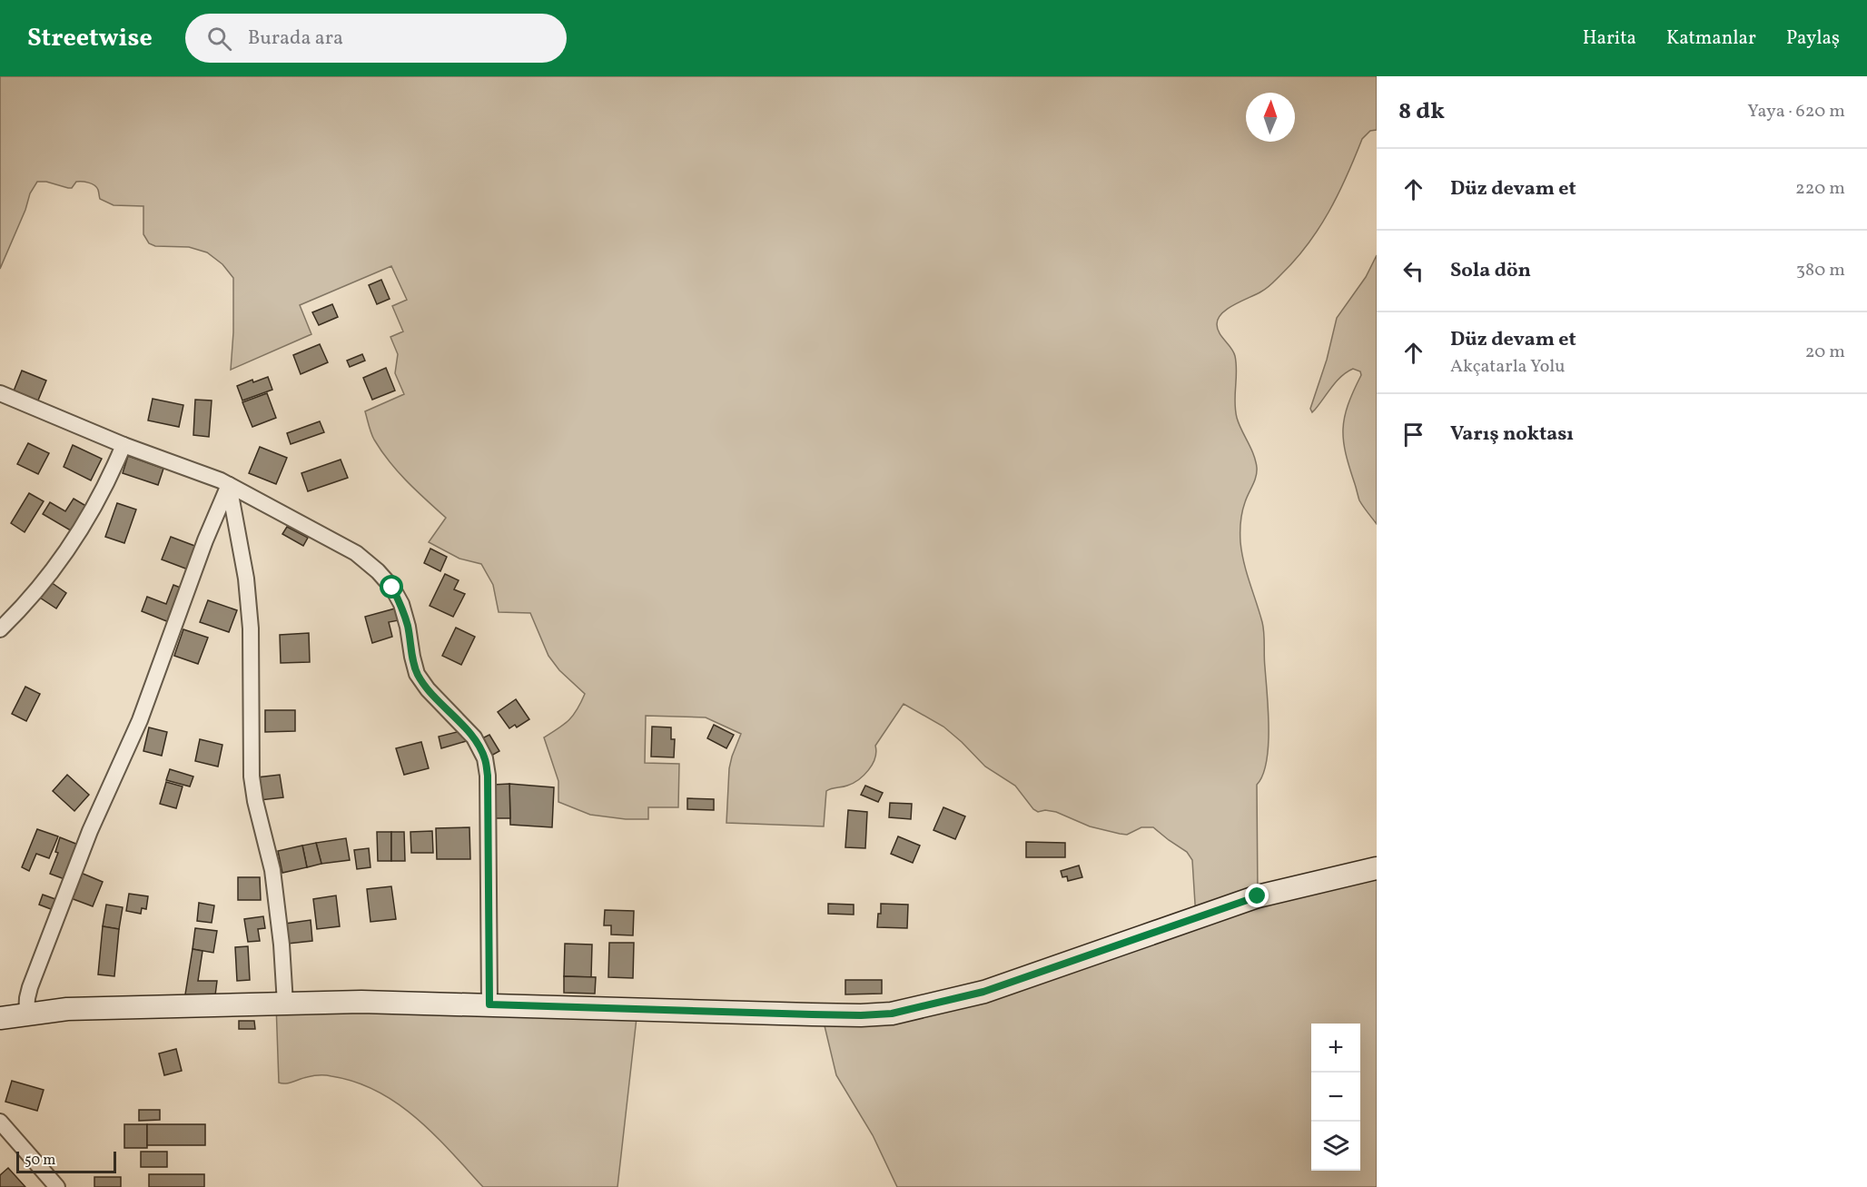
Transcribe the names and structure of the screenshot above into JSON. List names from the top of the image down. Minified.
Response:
{"scale_bar":"50 m","north":"top","page":{"header":"Streetwise","search":"Burada ara","nav":["Harita","Katmanlar","Paylaş"],"heading":["8 dk","Yaya · 620 m"],"list":[["Düz devam et","220 m"],["Sola dön","380 m"],["Düz devam et","Akçatarla Yolu","20 m"],"Varış noktası"],"map_buttons":["+","−"],"scale":"50 m"}}
